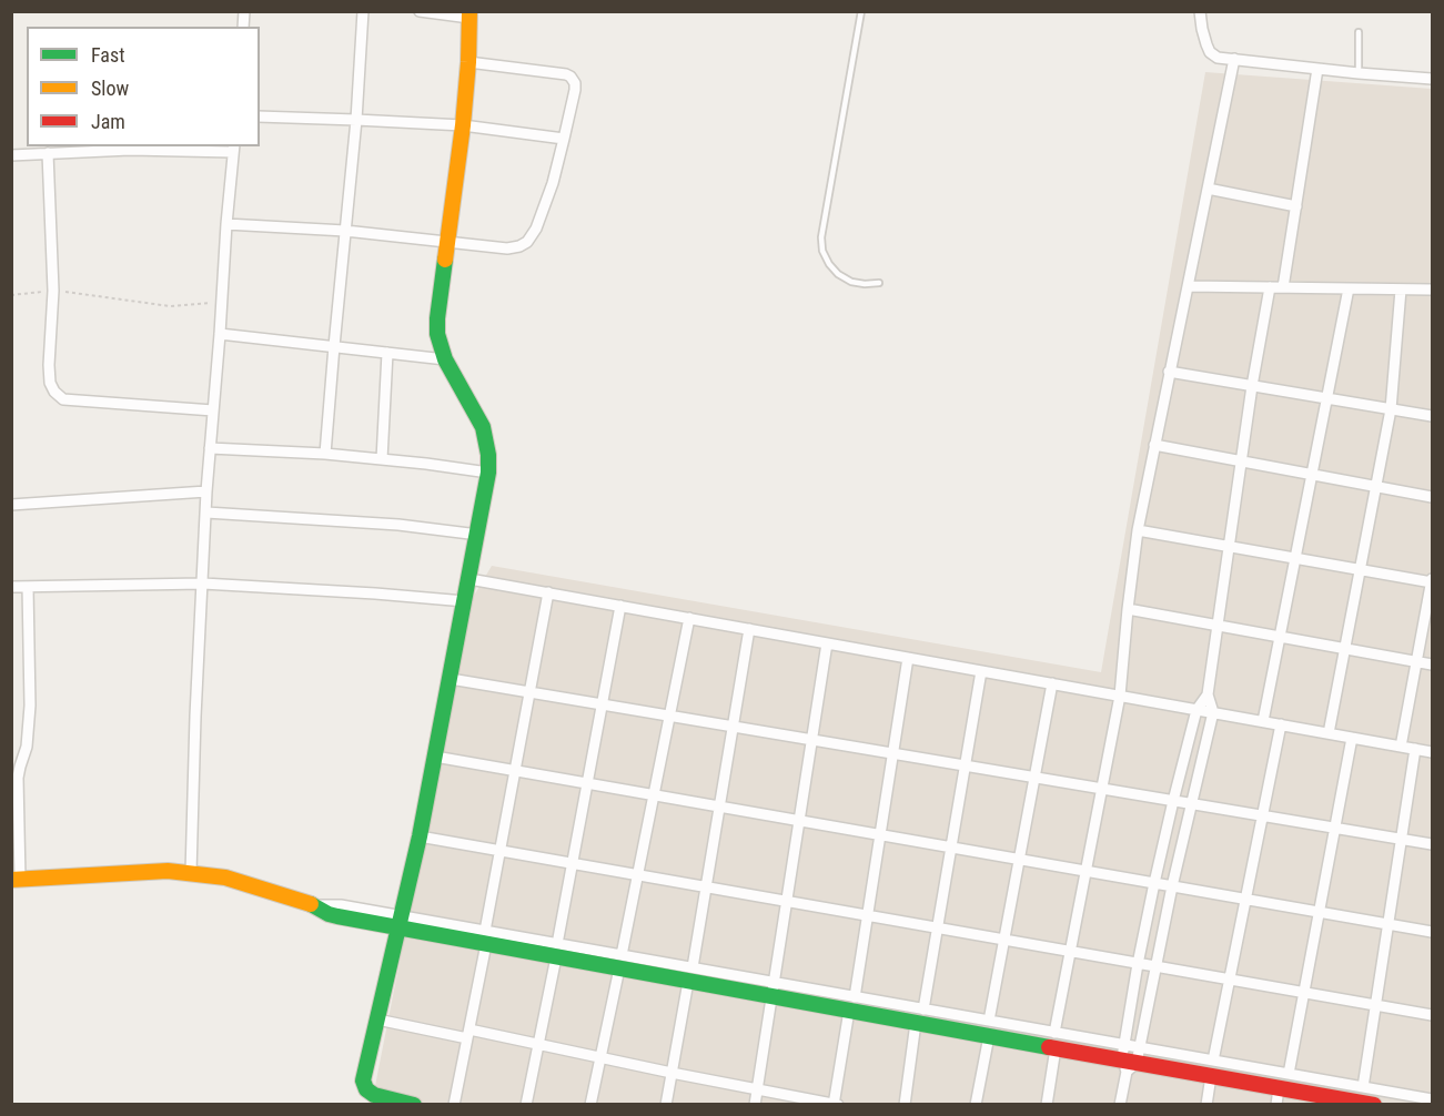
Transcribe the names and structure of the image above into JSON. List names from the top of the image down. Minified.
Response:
{"legend":["Fast","Slow","Jam"]}
